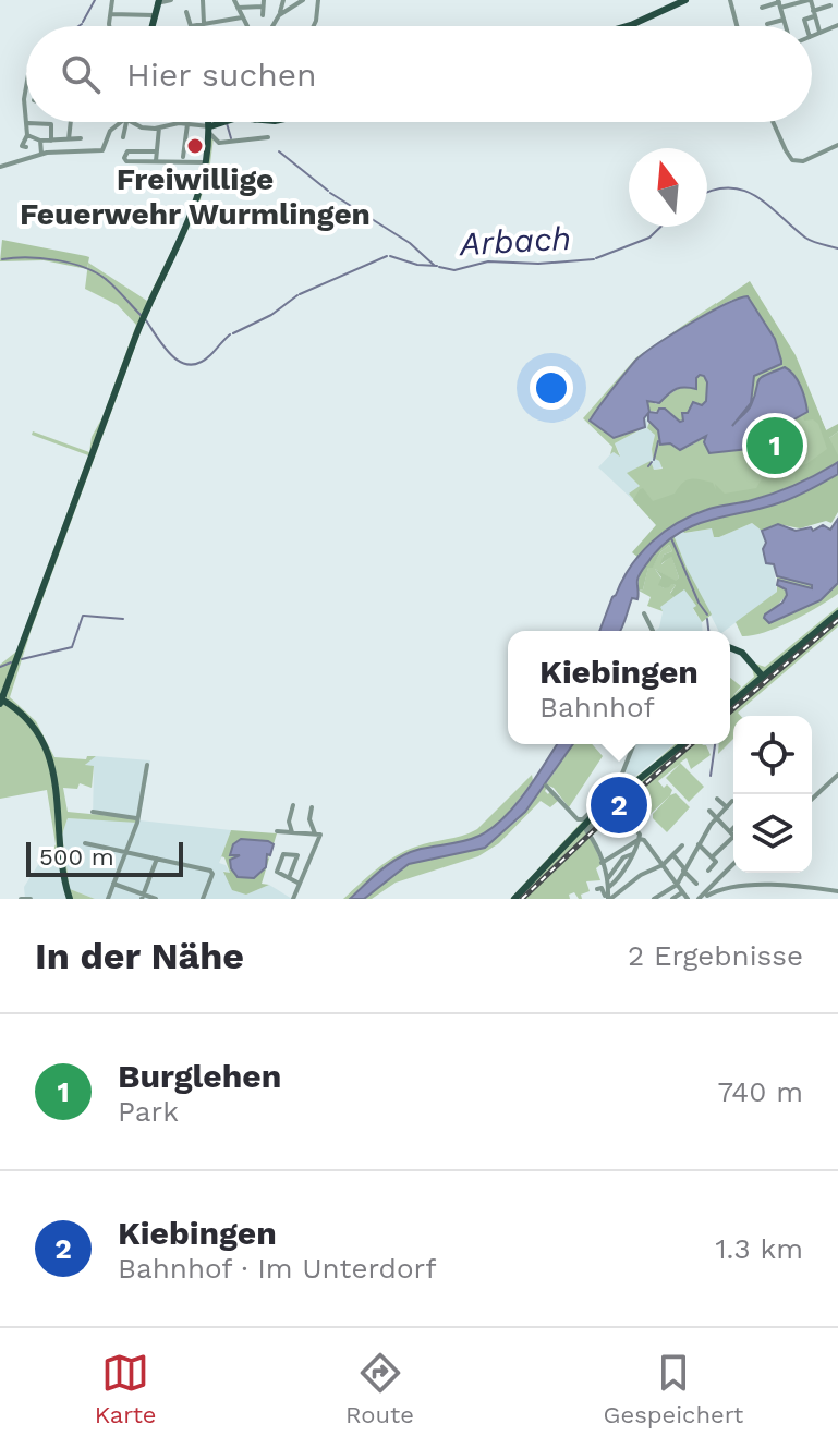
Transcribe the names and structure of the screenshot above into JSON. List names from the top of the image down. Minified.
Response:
{"water":["Arbach"],"places":["Freiwillige Feuerwehr Wurmlingen"],"scale_bar":"500 m","north":"top","page":{"search":"Hier suchen","pins":["1","2"],"popup":["Kiebingen","Bahnhof"],"scale":"500 m","heading":["In der Nähe","2 Ergebnisse"],"list":[{"mark":"1","name":"Burglehen","note":"Park","value":"740 m"},{"mark":"2","name":"Kiebingen","note":"Bahnhof · Im Unterdorf","value":"1.3 km"}],"nav":["Karte","Route","Gespeichert"]}}
